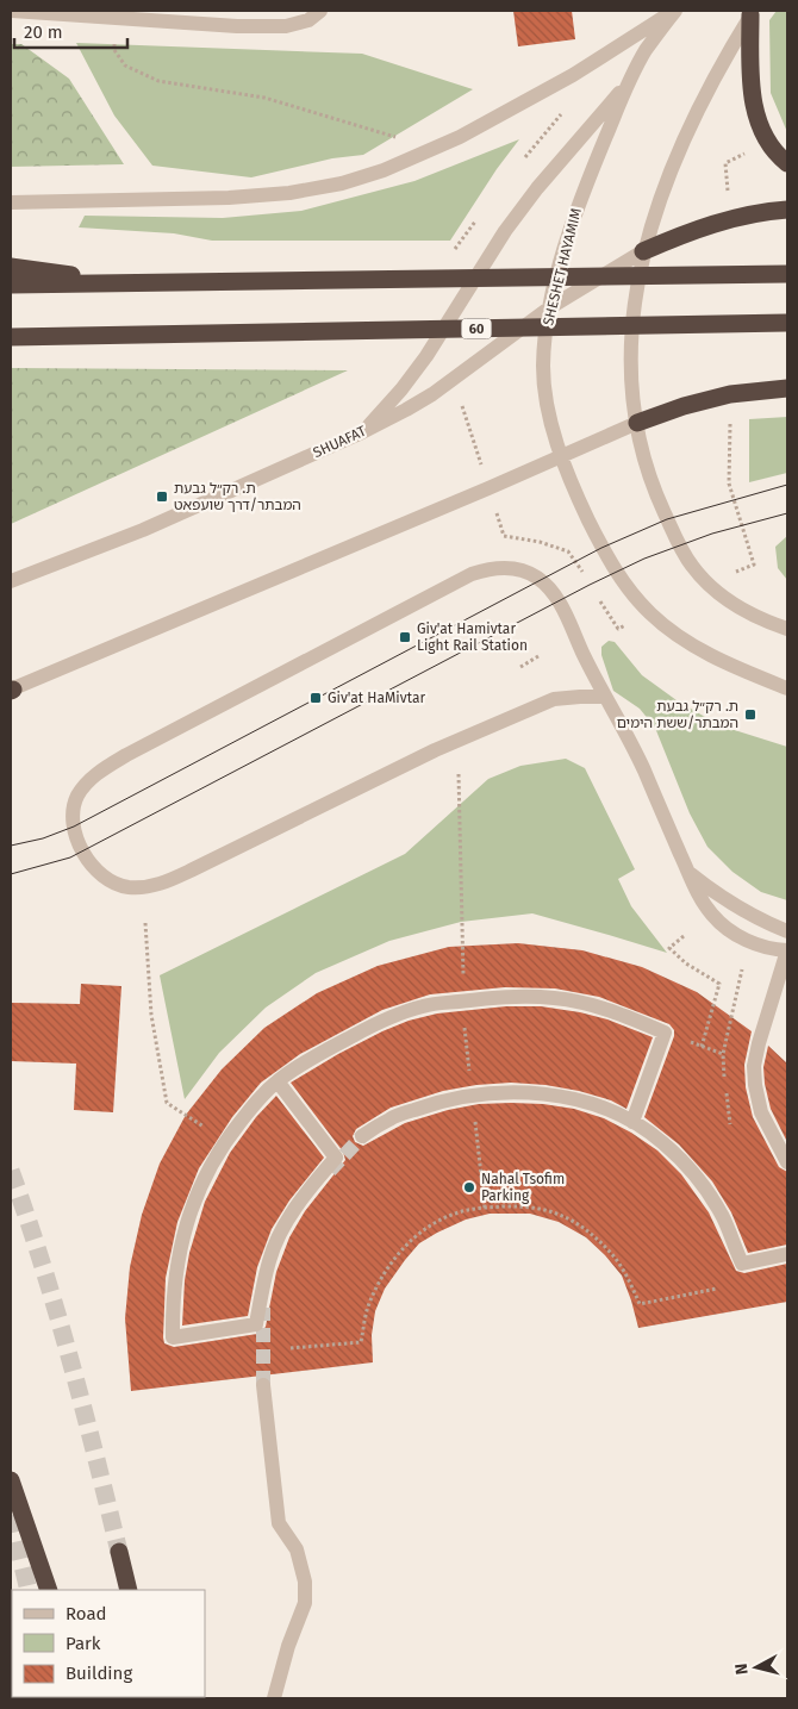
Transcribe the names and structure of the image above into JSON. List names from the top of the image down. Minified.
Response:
{"streets":{"highway":["60"],"street":["SHESHET HAYAMIM","SHUAFAT"]},"crossings":[["SHESHET HAYAMIM","SHUAFAT"]],"places":{"transit":["ת. רק״ל גבעת המבתר/דרך שועפאט","Giv'at Hamivtar Light Rail Station","Giv'at HaMivtar","ת. רק״ל גבעת המבתר/ששת הימים"],"other":["Nahal Tsofim Parking"]},"legend":["Road","Park","Building"],"scale_bar":"20 m","north":"left"}
